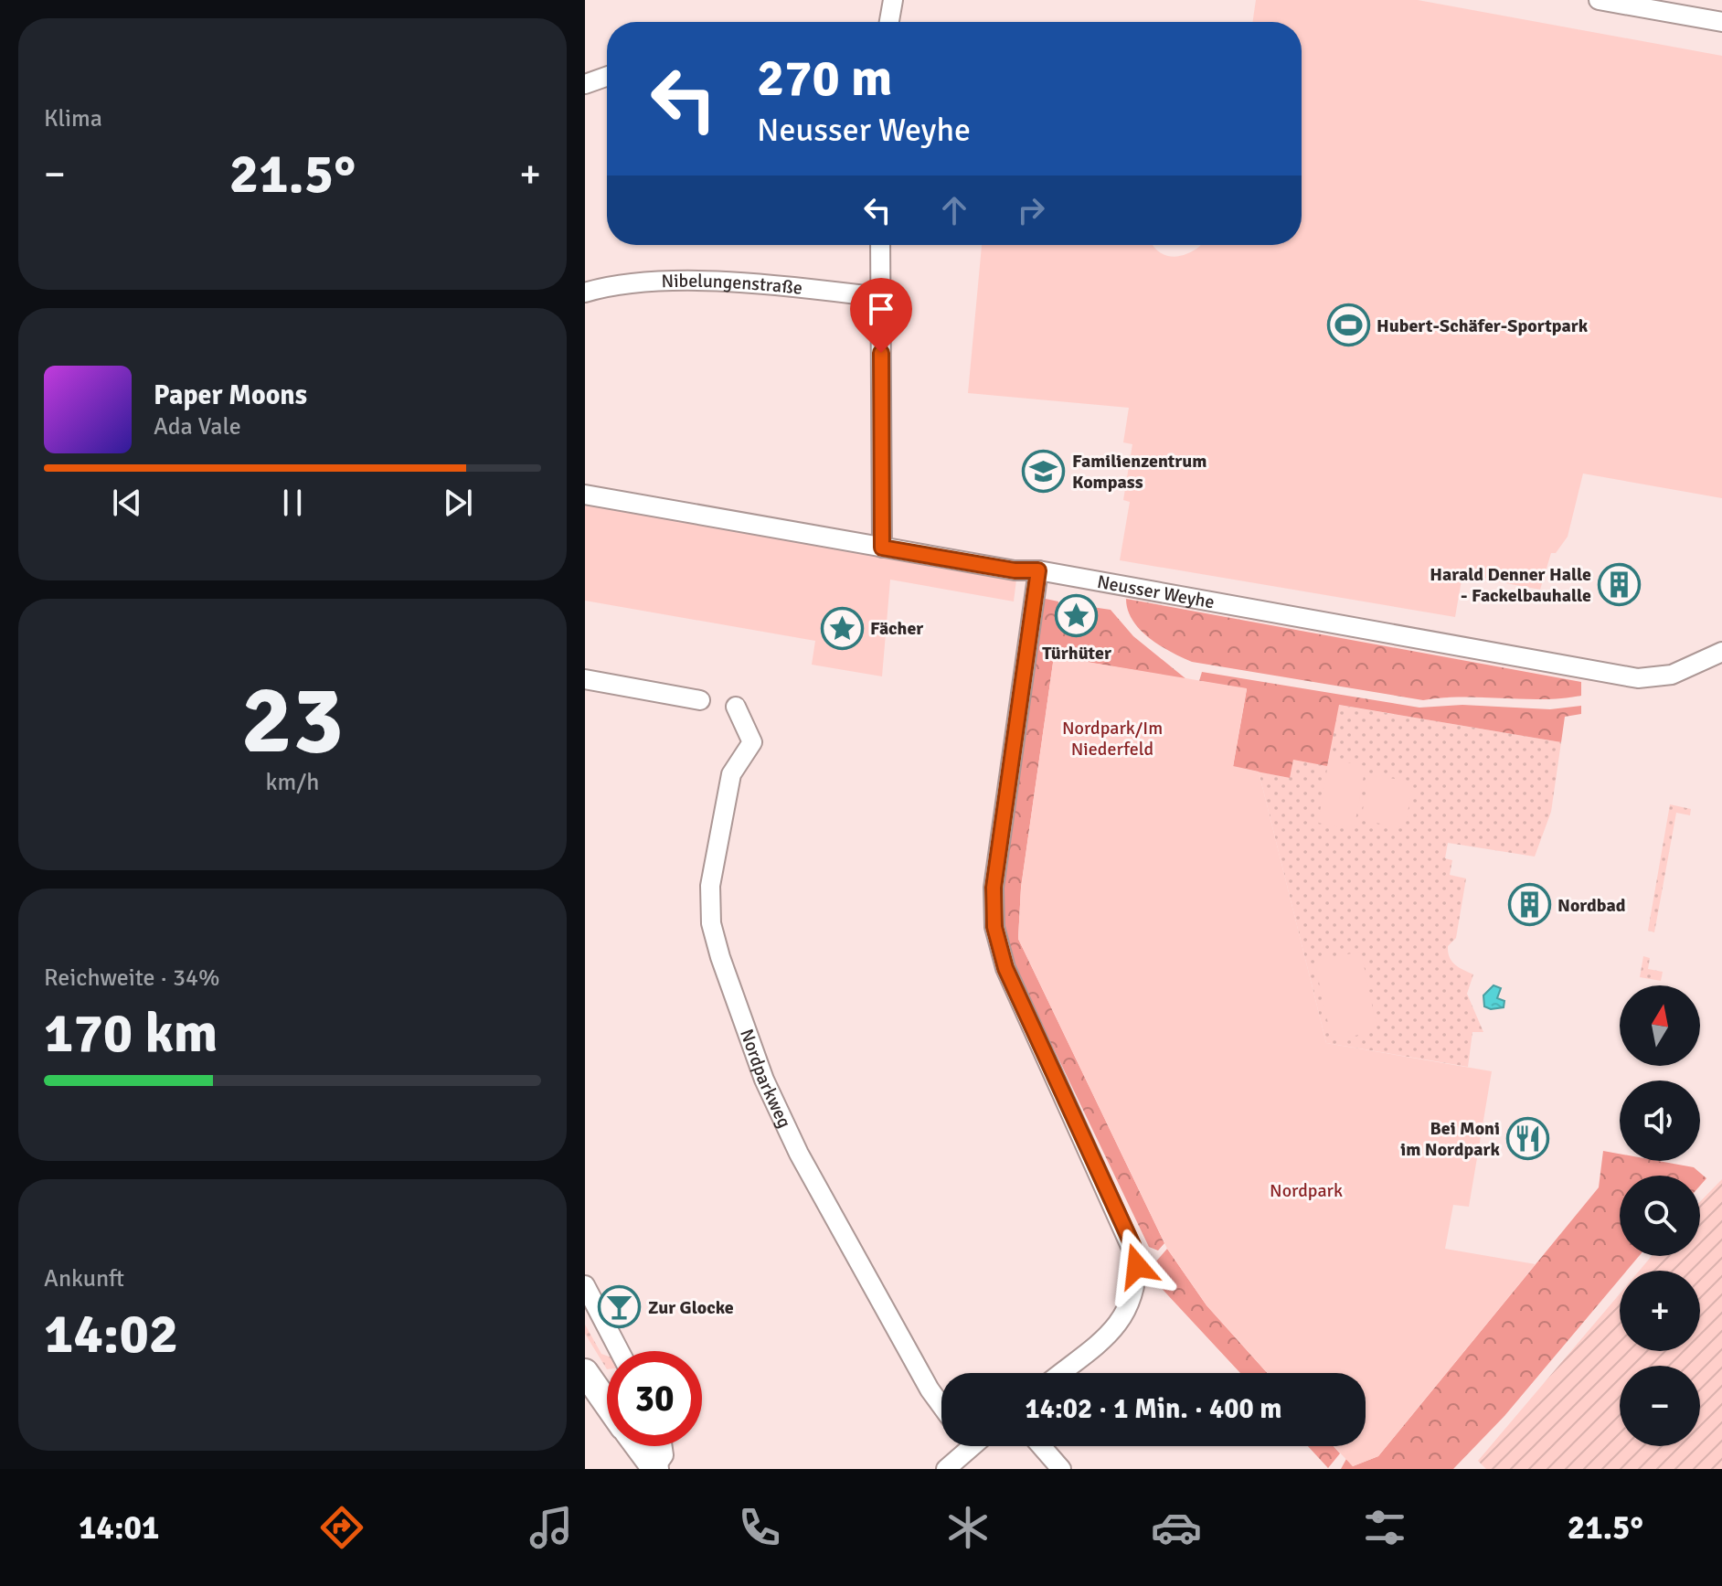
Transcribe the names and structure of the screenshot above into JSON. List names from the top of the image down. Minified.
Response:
{"streets":{"street":["Nibelungenstraße","Neusser Weyhe","Nordparkweg"]},"parks":["Nordpark/Im Niederfeld","Nordpark"],"places":{"sports":["Hubert-Schäfer-Sportpark"],"school or university":["Familienzentrum Kompass"],"building":["Harald Denner Halle - Fackelbauhalle","Nordbad"],"place":["Türhüter","Fächer"],"restaurant":["Bei Moni im Nordpark"],"bar":["Zur Glocke"]},"north":"top","page":{"tile":["Klima",["23","km/h"],["Reichweite · 34%","170 km"],["Ankunft","14:02"]],"turn":["270 m","Neusser Weyhe"],"heat":["−","21.5°","+"],"song":["Paper Moons","Ada Vale"],"map_buttons":["+","−"],"limit":"30","trip":"14:02 · 1 Min. · 400 m","tabs":["14:01","21.5°"]}}
